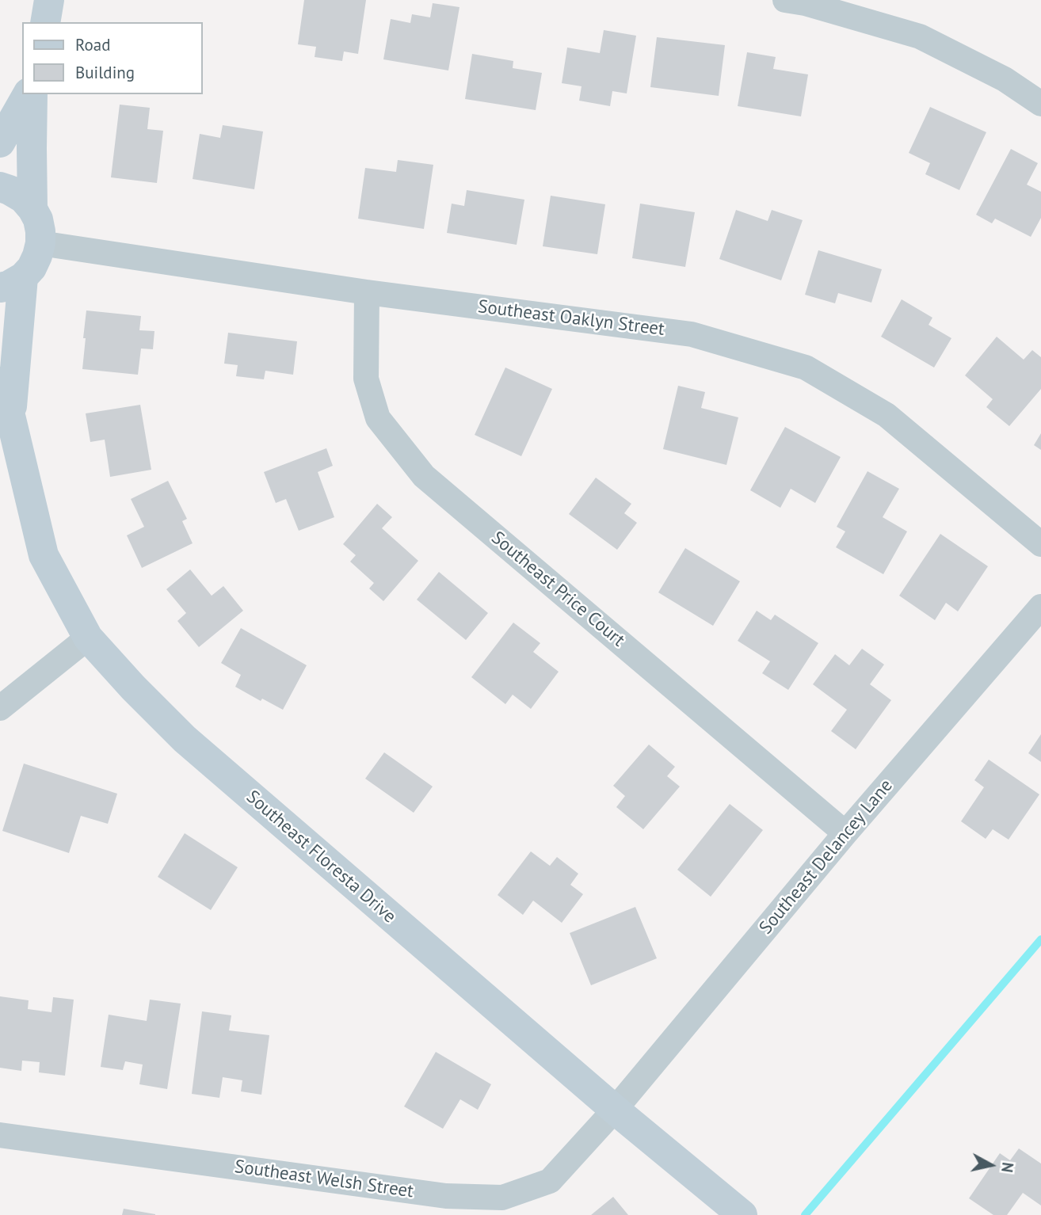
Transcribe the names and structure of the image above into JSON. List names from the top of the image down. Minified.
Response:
{"streets":{"street":["Southeast Oaklyn Street","Southeast Price Court","Southeast Floresta Drive","Southeast Delancey Lane","Southeast Welsh Street"]},"crossings":[["Southeast Oaklyn Street","Southeast Price Court"],["Southeast Price Court","Southeast Delancey Lane"],["Southeast Floresta Drive","Southeast Delancey Lane"],["Southeast Floresta Drive","Southeast Welsh Street"],["Southeast Delancey Lane","Southeast Welsh Street"]],"legend":["Road","Building"],"north":"right"}
